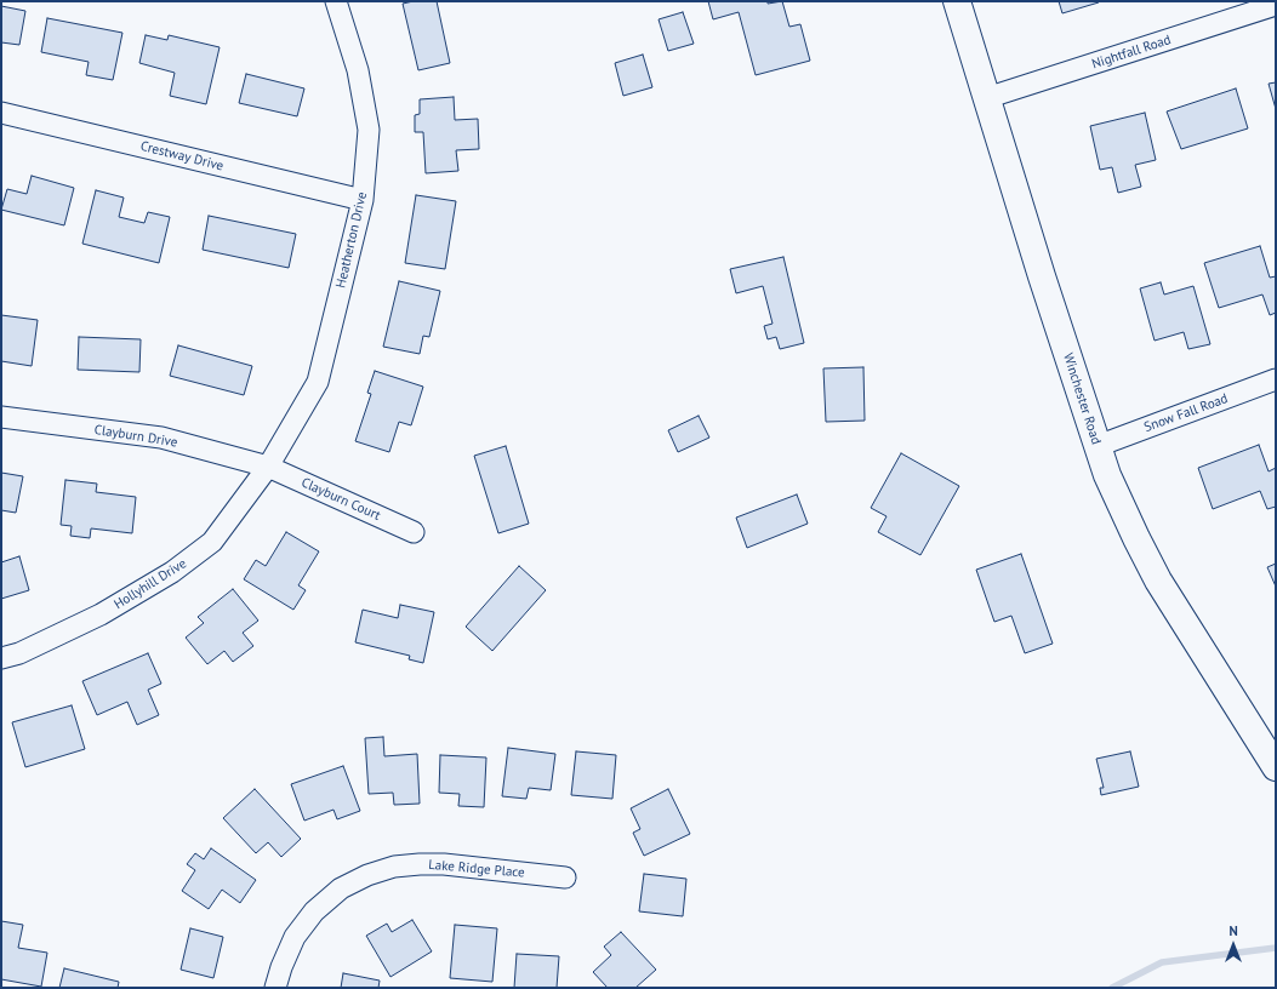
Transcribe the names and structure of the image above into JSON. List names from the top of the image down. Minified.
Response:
{"streets":{"street":["Nightfall Road","Crestway Drive","Heatherton Drive","Winchester Road","Snow Fall Road","Clayburn Drive","Clayburn Court","Hollyhill Drive","Lake Ridge Place"]},"crossings":[["Nightfall Road","Winchester Road"],["Crestway Drive","Heatherton Drive"],["Heatherton Drive","Clayburn Drive"],["Heatherton Drive","Clayburn Court"],["Heatherton Drive","Hollyhill Drive"],["Winchester Road","Snow Fall Road"],["Clayburn Drive","Clayburn Court"],["Clayburn Drive","Hollyhill Drive"],["Clayburn Court","Hollyhill Drive"]],"north":"top"}
